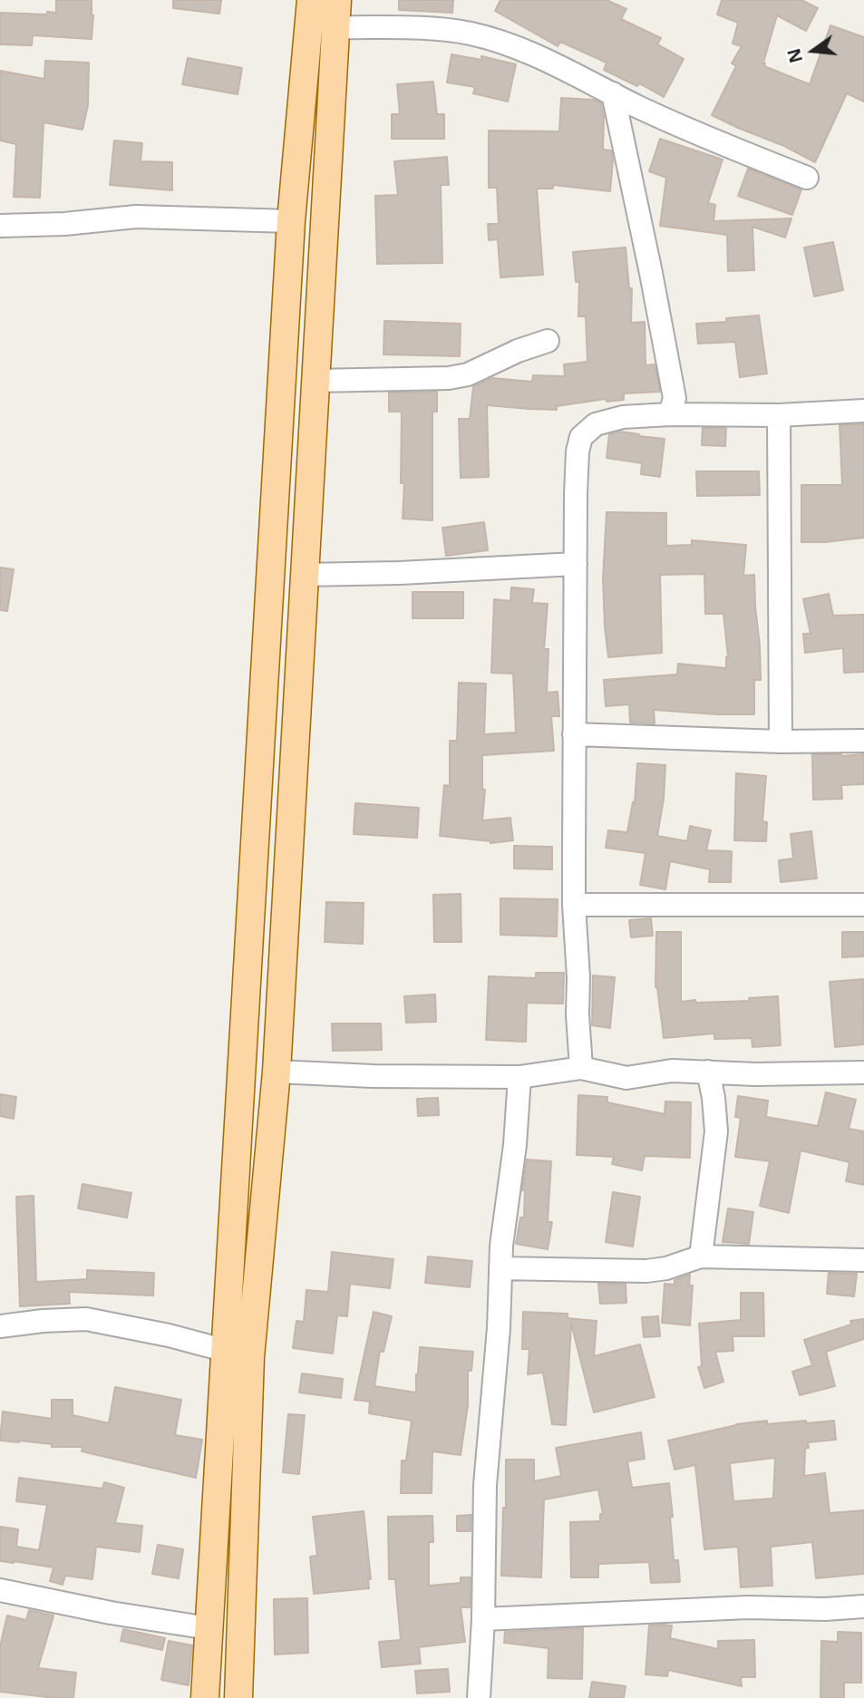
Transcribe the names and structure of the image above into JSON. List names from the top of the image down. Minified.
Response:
{"north":"left"}
